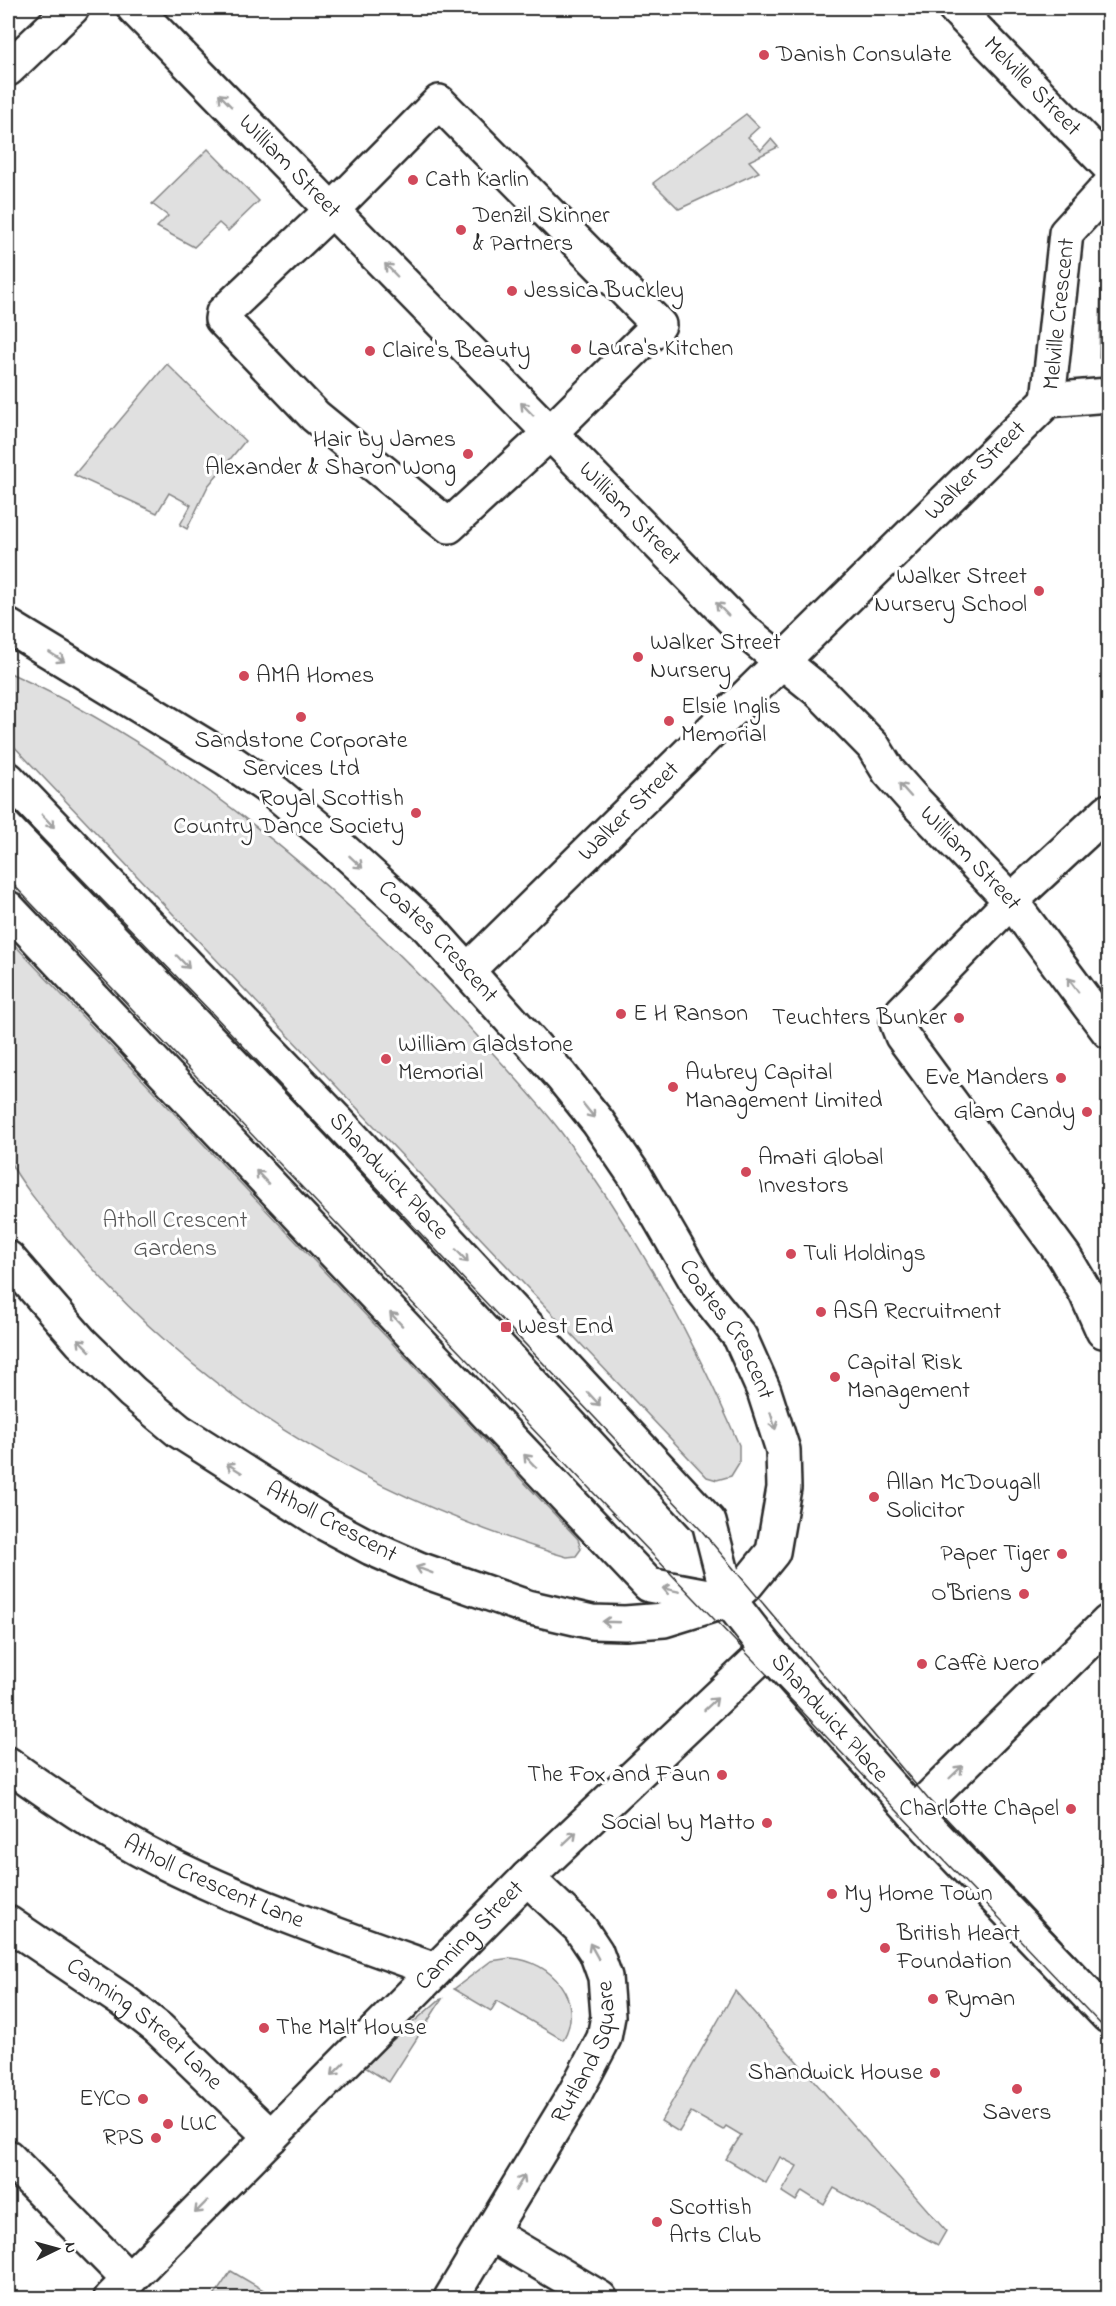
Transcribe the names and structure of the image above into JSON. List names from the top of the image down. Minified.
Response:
{"streets":{"street":["Melville Street","William Street","Melville Crescent","Walker Street","Coates Crescent","Shandwick Place","Atholl Crescent","Atholl Crescent Lane","Canning Street","Canning Street Lane","Rutland Square"]},"crossings":[["William Street","Walker Street"],["Melville Crescent","Walker Street"],["Walker Street","Coates Crescent"],["Coates Crescent","Shandwick Place"],["Coates Crescent","Atholl Crescent"],["Shandwick Place","Atholl Crescent"],["Shandwick Place","Canning Street"],["Atholl Crescent Lane","Canning Street"],["Canning Street","Canning Street Lane"],["Canning Street","Rutland Square"]],"one_way":["William Street","Rutland Square"],"parks":["Atholl Crescent Gardens"],"places":{"other":["Danish Consulate","Cath Karlin","Denzil Skinner & Partners","Jessica Buckley","Laura's Kitchen","Claire's Beauty","Hair by James Alexander & Sharon Wong","Walker Street Nursery School","Walker Street Nursery","AMA Homes","Sandstone Corporate Services Ltd","Elsie Inglis Memorial","Royal Scottish Country Dance Society","E H Ranson","Teuchters Bunker","William Gladstone Memorial","Eve Manders","Aubrey Capital Management Limited","Glam Candy","Amati Global Investors","Tuli Holdings","ASA Recruitment","Capital Risk Management","Allan McDougall Solicitor","Paper Tiger","O'Briens","Caffè Nero","The Fox and Faun","Charlotte Chapel","Social by Matto","My Home Town","British Heart Foundation","Ryman","The Malt House","Shandwick House","Savers","EYCO","LUC","RPS","Scottish Arts Club"],"transit":["West End"]},"north":"right"}
